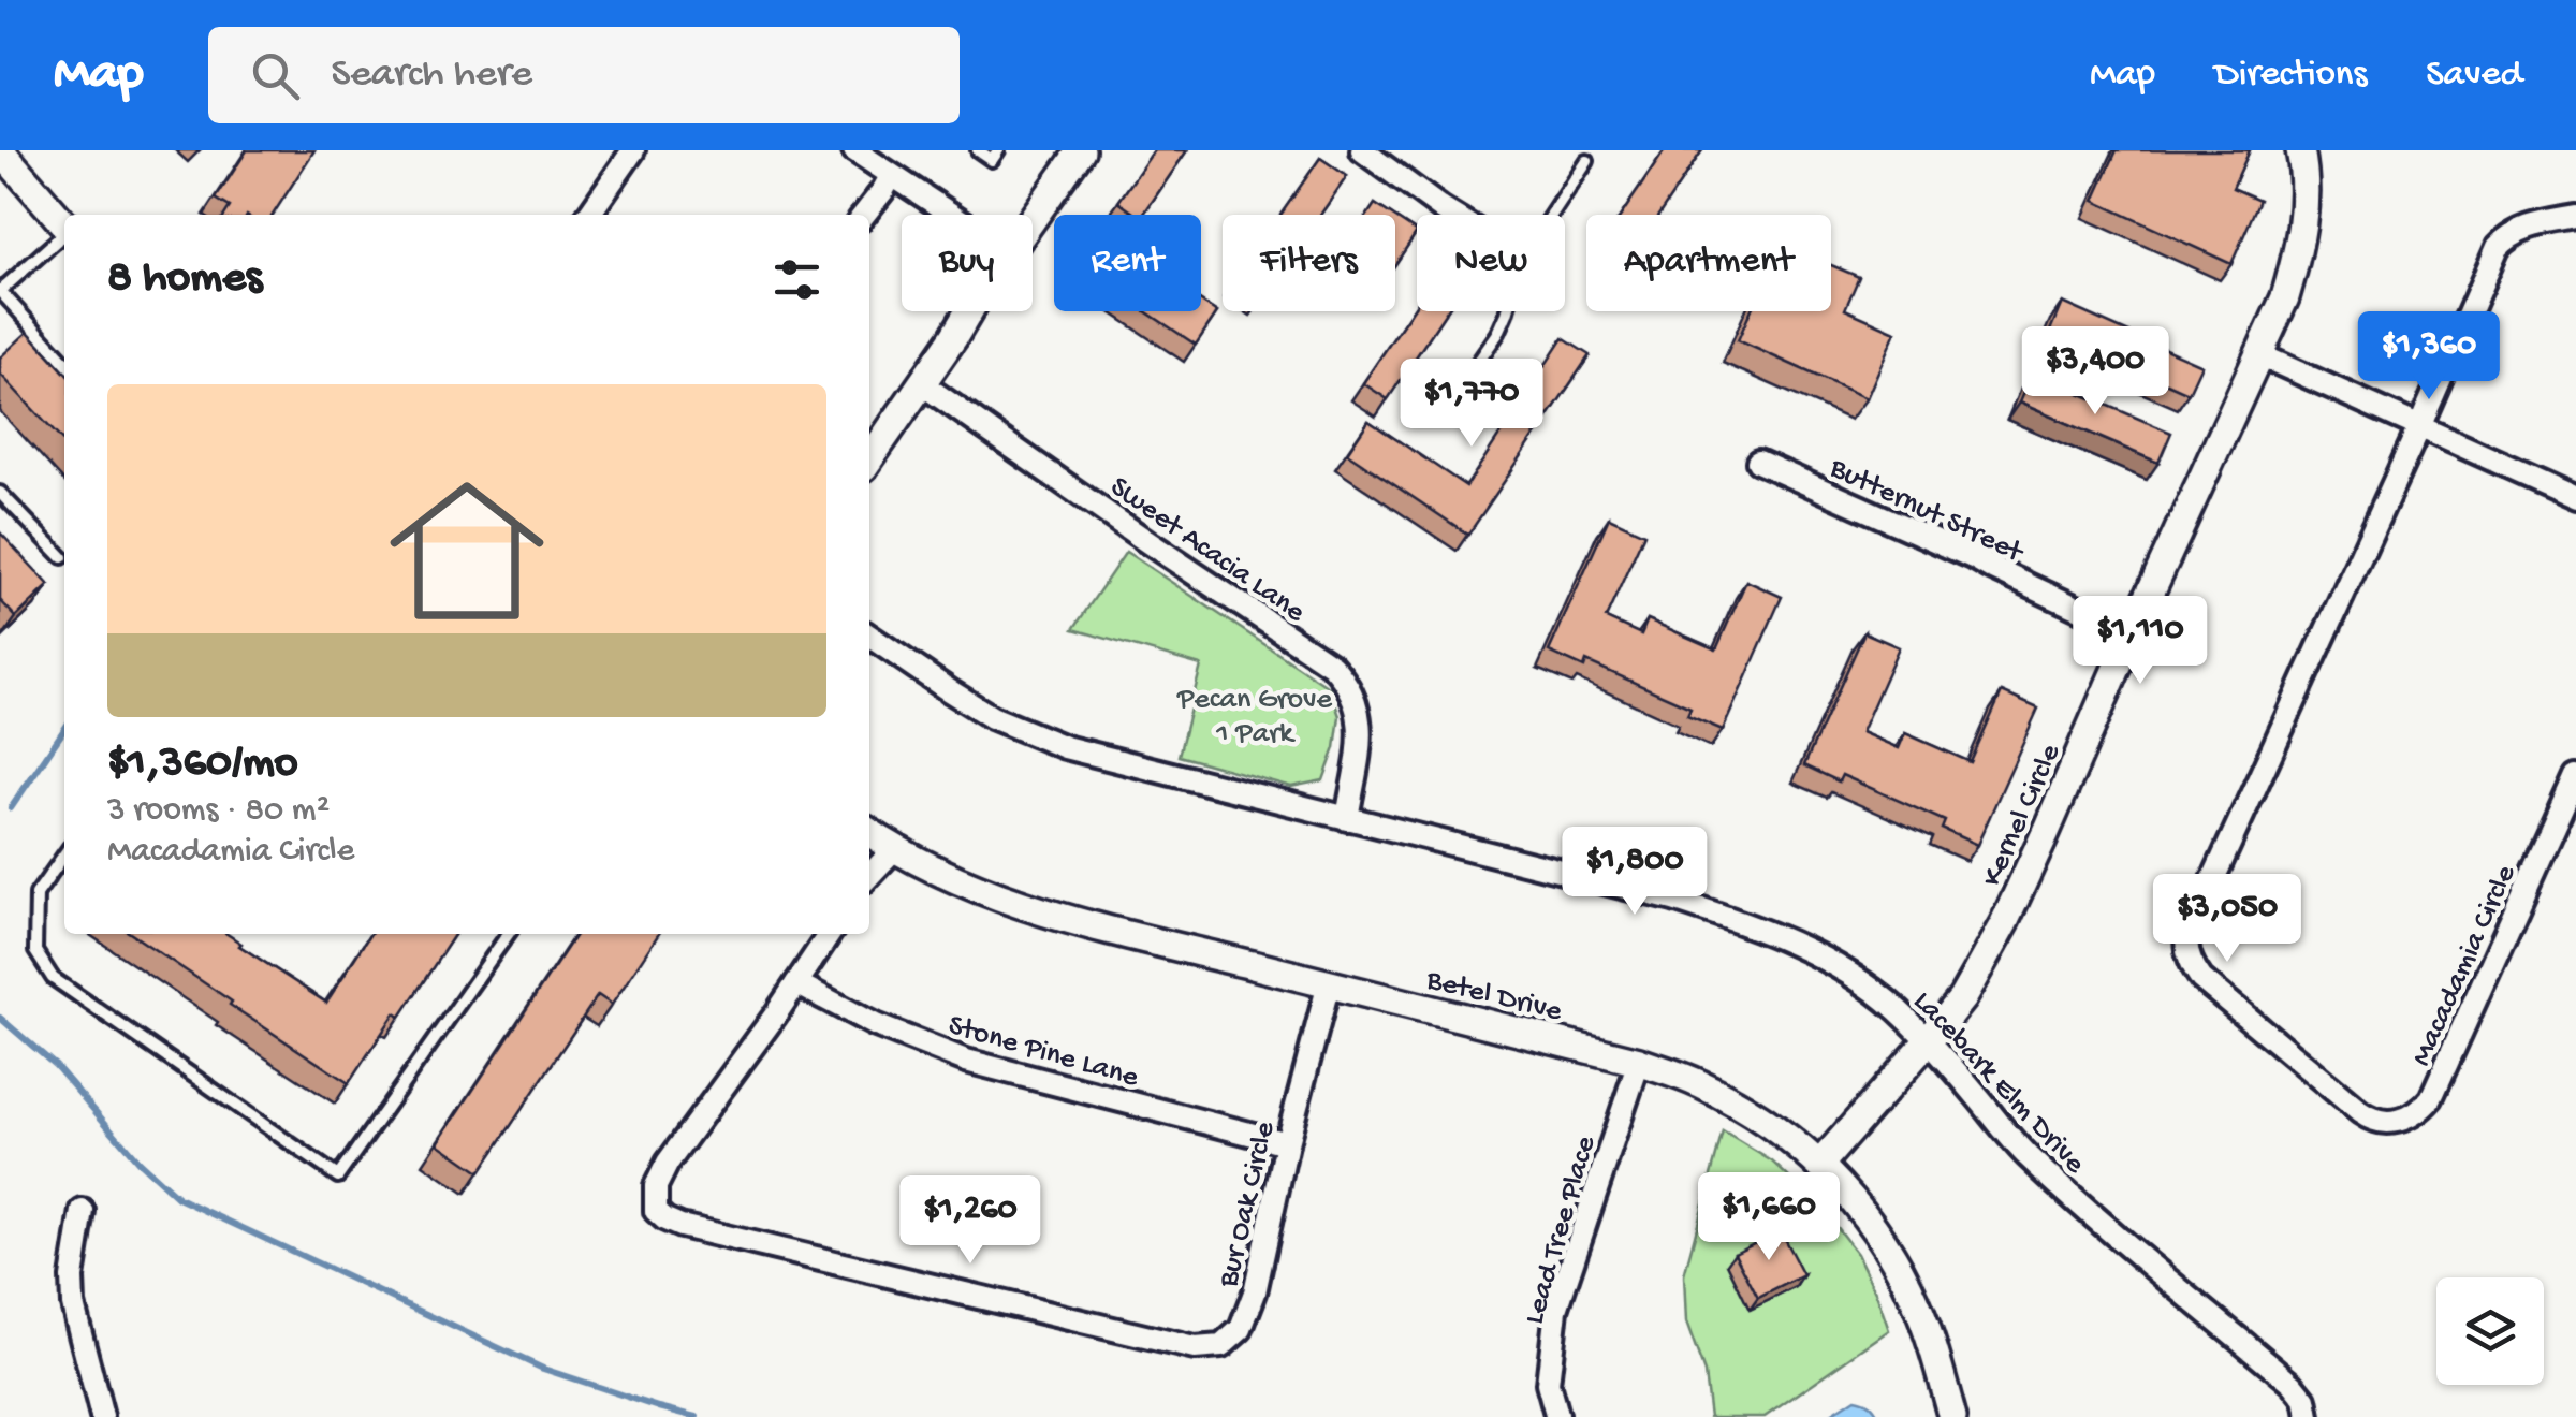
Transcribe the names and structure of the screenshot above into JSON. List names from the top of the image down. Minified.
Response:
{"streets":{"street":["Butternut Street","Sweet Acacia Lane","Kernel Circle","Macadamia Circle","Betel Drive","Stone Pine Lane","Lacebark Elm Drive","Bur Oak Circle","Lead Tree Place"]},"crossings":[["Butternut Street","Kernel Circle"],["Sweet Acacia Lane","Lacebark Elm Drive"],["Kernel Circle","Betel Drive"],["Kernel Circle","Lacebark Elm Drive"],["Betel Drive","Bur Oak Circle"],["Betel Drive","Lead Tree Place"],["Stone Pine Lane","Bur Oak Circle"]],"parks":["Pecan Grove 1 Park"],"page":{"header":"Map","search":"Search here","nav":["Map","Directions","Saved"],"chip":["Buy","Rent","Filters","New","Apartment"],"heading":"8 homes","price":["$1,360","$3,400","$1,770","$1,110","$1,800","$3,050","$1,660","$1,260"],"list":[{"name":"$1,360/mo","note":"3 rooms · 80 m² · Macadamia Circle"}]}}
